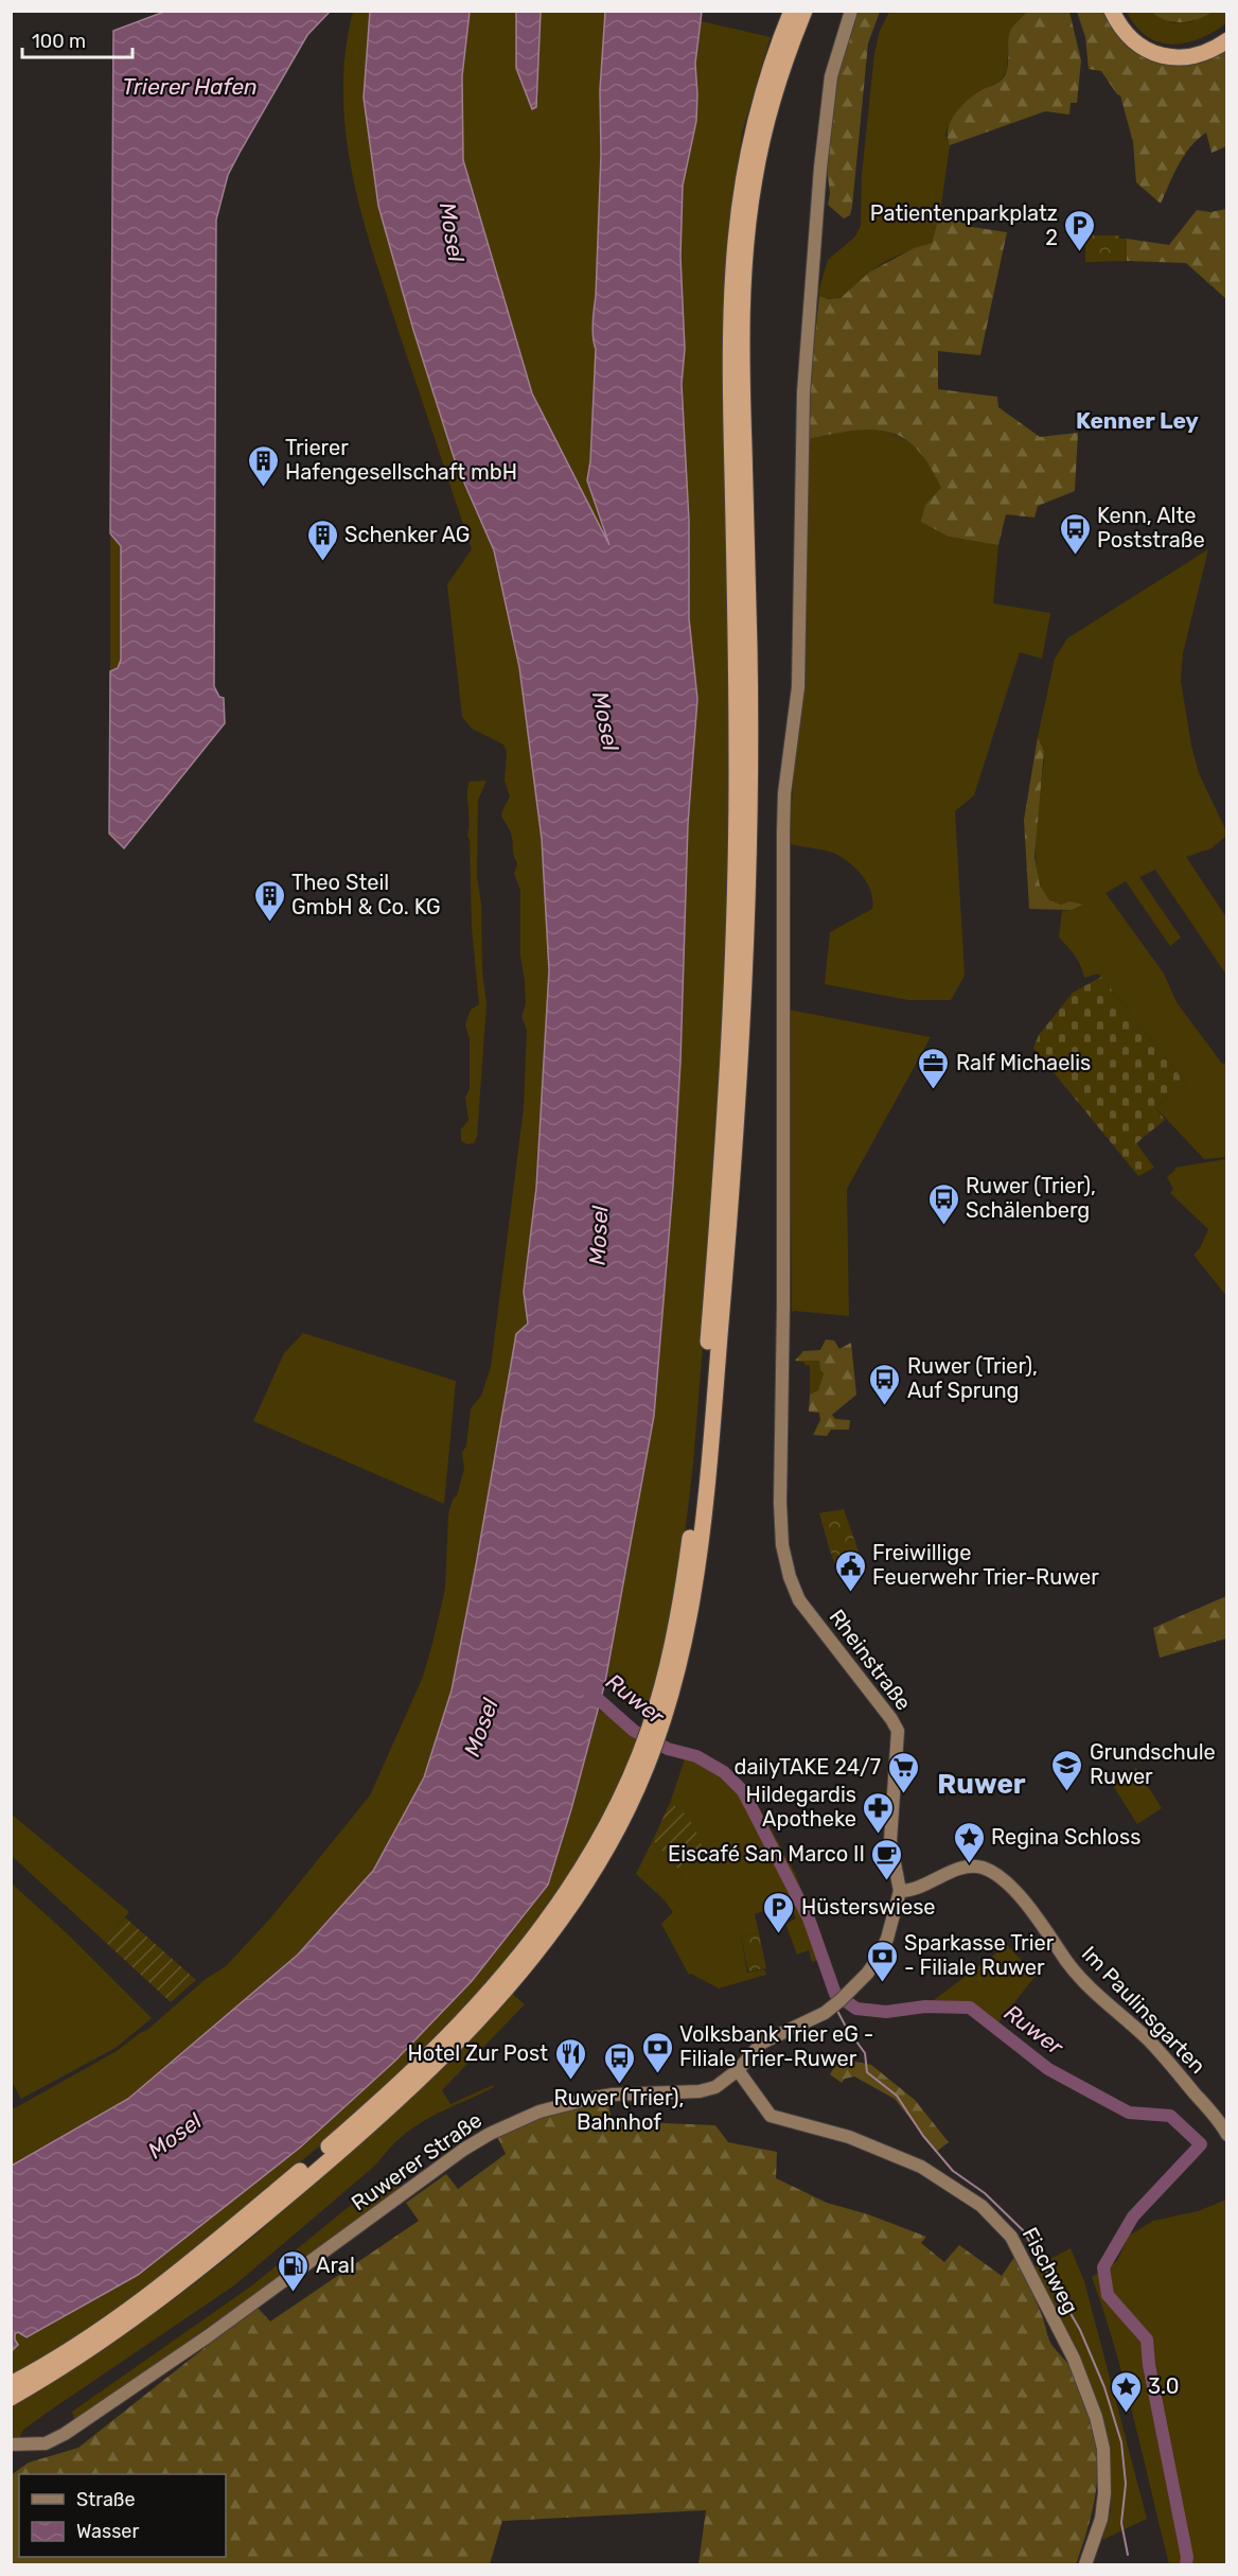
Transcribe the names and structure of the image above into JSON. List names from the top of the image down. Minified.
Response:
{"streets":{"main road":["Rheinstraße","Im Paulinsgarten","Ruwerer Straße","Fischweg"]},"crossings":[["Rheinstraße","Im Paulinsgarten"],["Rheinstraße","Ruwerer Straße"],["Ruwerer Straße","Fischweg"]],"districts":["Kenner Ley","Ruwer"],"water":["Trierer Hafen","Mosel","Ruwer"],"places":{"parking":["Patientenparkplatz 2","Hüsterswiese"],"building":["Trierer Hafengesellschaft mbH","Schenker AG","Theo Steil GmbH & Co. KG"],"bus stop":["Kenn, Alte Poststraße","Ruwer (Trier), Schälenberg","Ruwer (Trier), Auf Sprung","Ruwer (Trier), Bahnhof"],"office":["Ralf Michaelis"],"public building":["Freiwillige Feuerwehr Trier-Ruwer"],"school or university":["Grundschule Ruwer"],"supermarket":["dailyTAKE 24/7"],"pharmacy":["Hildegardis Apotheke"],"place":["Regina Schloss","3.0"],"cafe":["Eiscafé San Marco II"],"bank":["Sparkasse Trier - Filiale Ruwer","Volksbank Trier eG - Filiale Trier-Ruwer"],"restaurant":["Hotel Zur Post"],"fuel station":["Aral"]},"legend":["Straße","Wasser"],"scale_bar":"100 m"}
